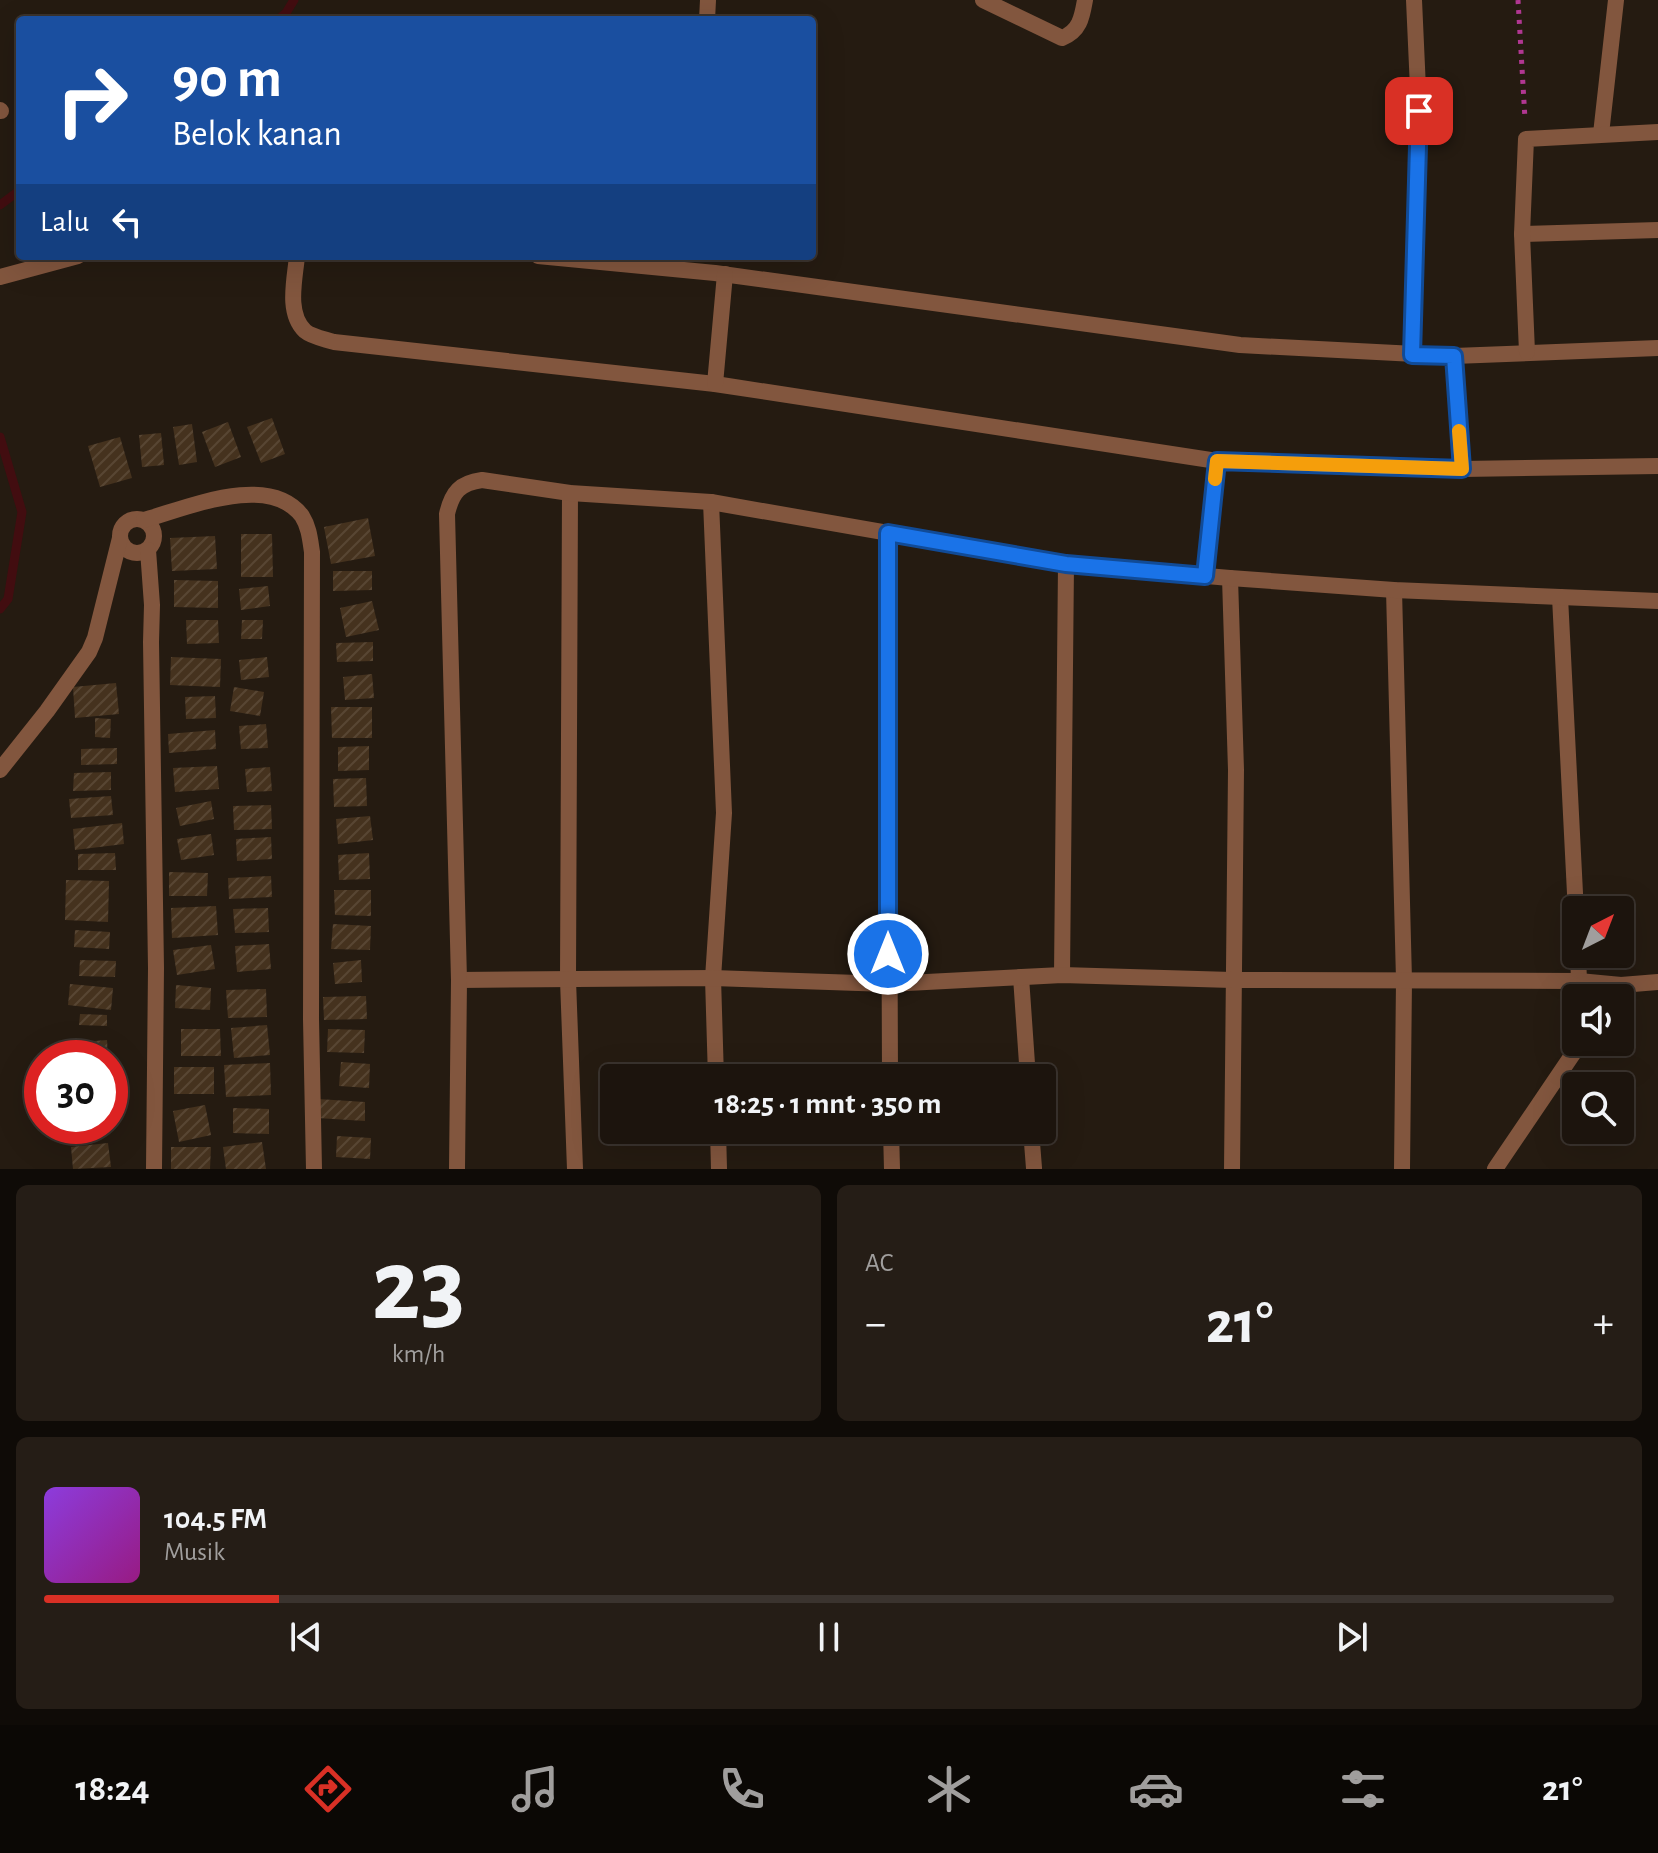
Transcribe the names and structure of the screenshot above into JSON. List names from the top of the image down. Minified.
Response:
{"north":"top right","page":{"turn":["90 m","Belok kanan"],"then":"Lalu","limit":"30","trip":"18:25 · 1 mnt · 350 m","tile":[["23","km/h"],"AC"],"heat":["−","21°","+"],"song":["104.5 FM","Musik"],"tabs":["18:24","21°"]}}
